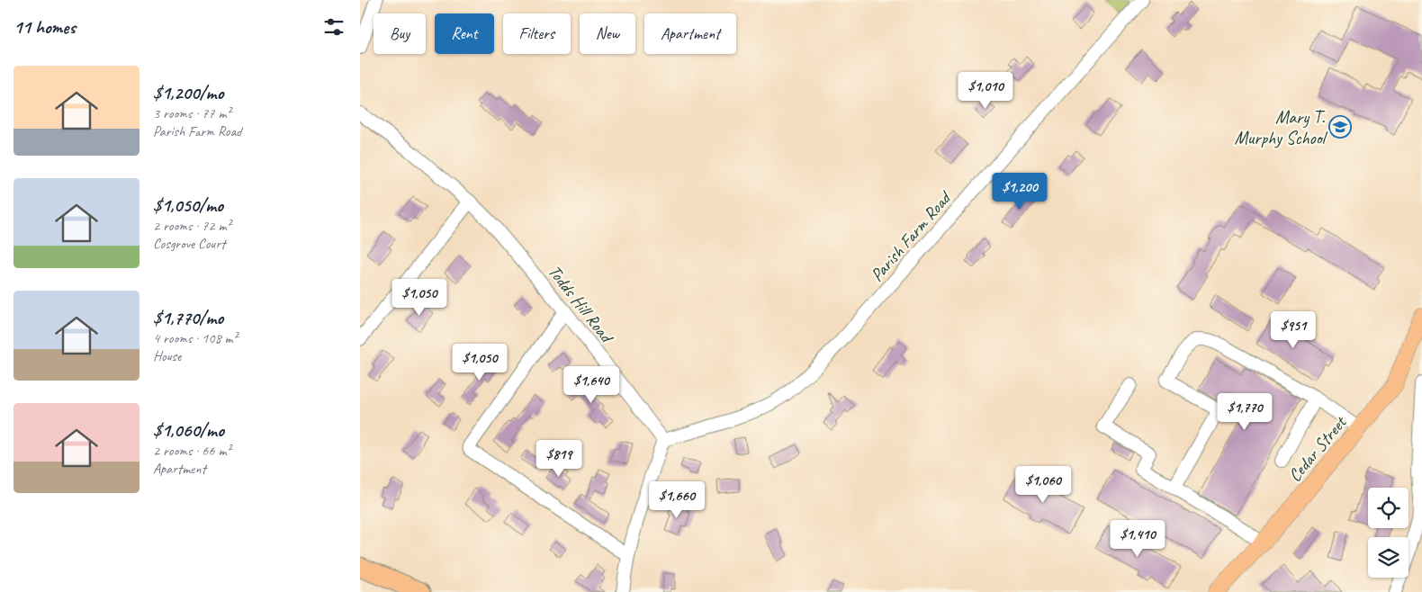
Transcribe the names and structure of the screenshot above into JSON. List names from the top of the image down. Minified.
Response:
{"streets":{"main road":["Cedar Street"],"street":["Parish Farm Road","Todds Hill Road"]},"crossings":[["Parish Farm Road","Todds Hill Road"]],"places":{"school or university":["Mary T. Murphy School"]},"page":{"heading":"11 homes","chip":["Buy","Rent","Filters","New","Apartment"],"list":[{"name":"$1,200/mo","note":"3 rooms · 77 m² · Parish Farm Road"},{"name":"$1,050/mo","note":"2 rooms · 72 m² · Cosgrove Court"},{"name":"$1,770/mo","note":"4 rooms · 108 m² · House"},{"name":"$1,060/mo","note":"2 rooms · 66 m² · Apartment"}],"price":["$1,010","$1,200","$1,050","$951","$1,050","$1,640","$1,770","$819","$1,060","$1,660","$1,410"]}}
